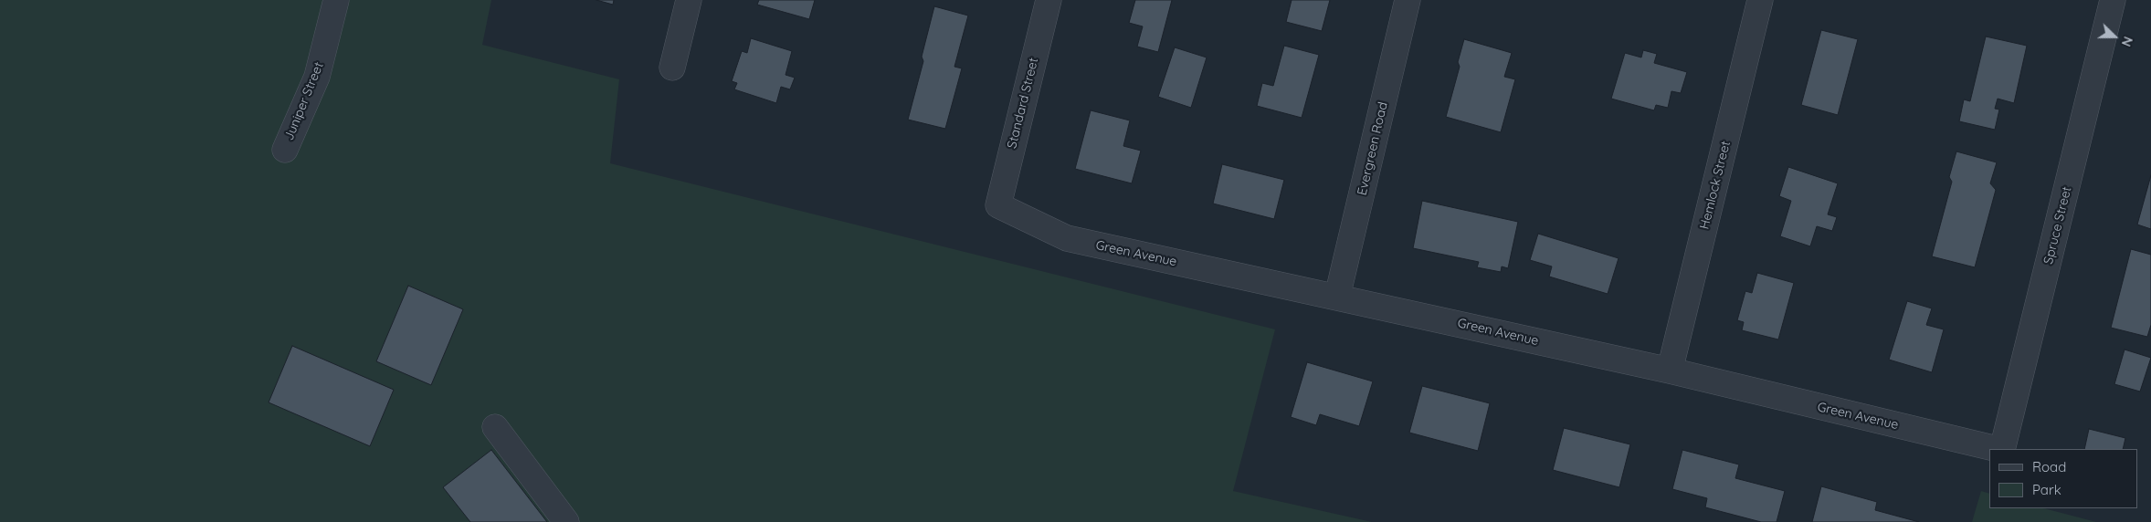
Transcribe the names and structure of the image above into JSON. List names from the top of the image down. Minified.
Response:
{"streets":{"street":["Juniper Street","Standard Street","Evergreen Road","Hemlock Street","Spruce Street","Green Avenue"]},"crossings":[["Standard Street","Green Avenue"],["Evergreen Road","Green Avenue"],["Hemlock Street","Green Avenue"]],"legend":["Road","Park"],"north":"right"}
